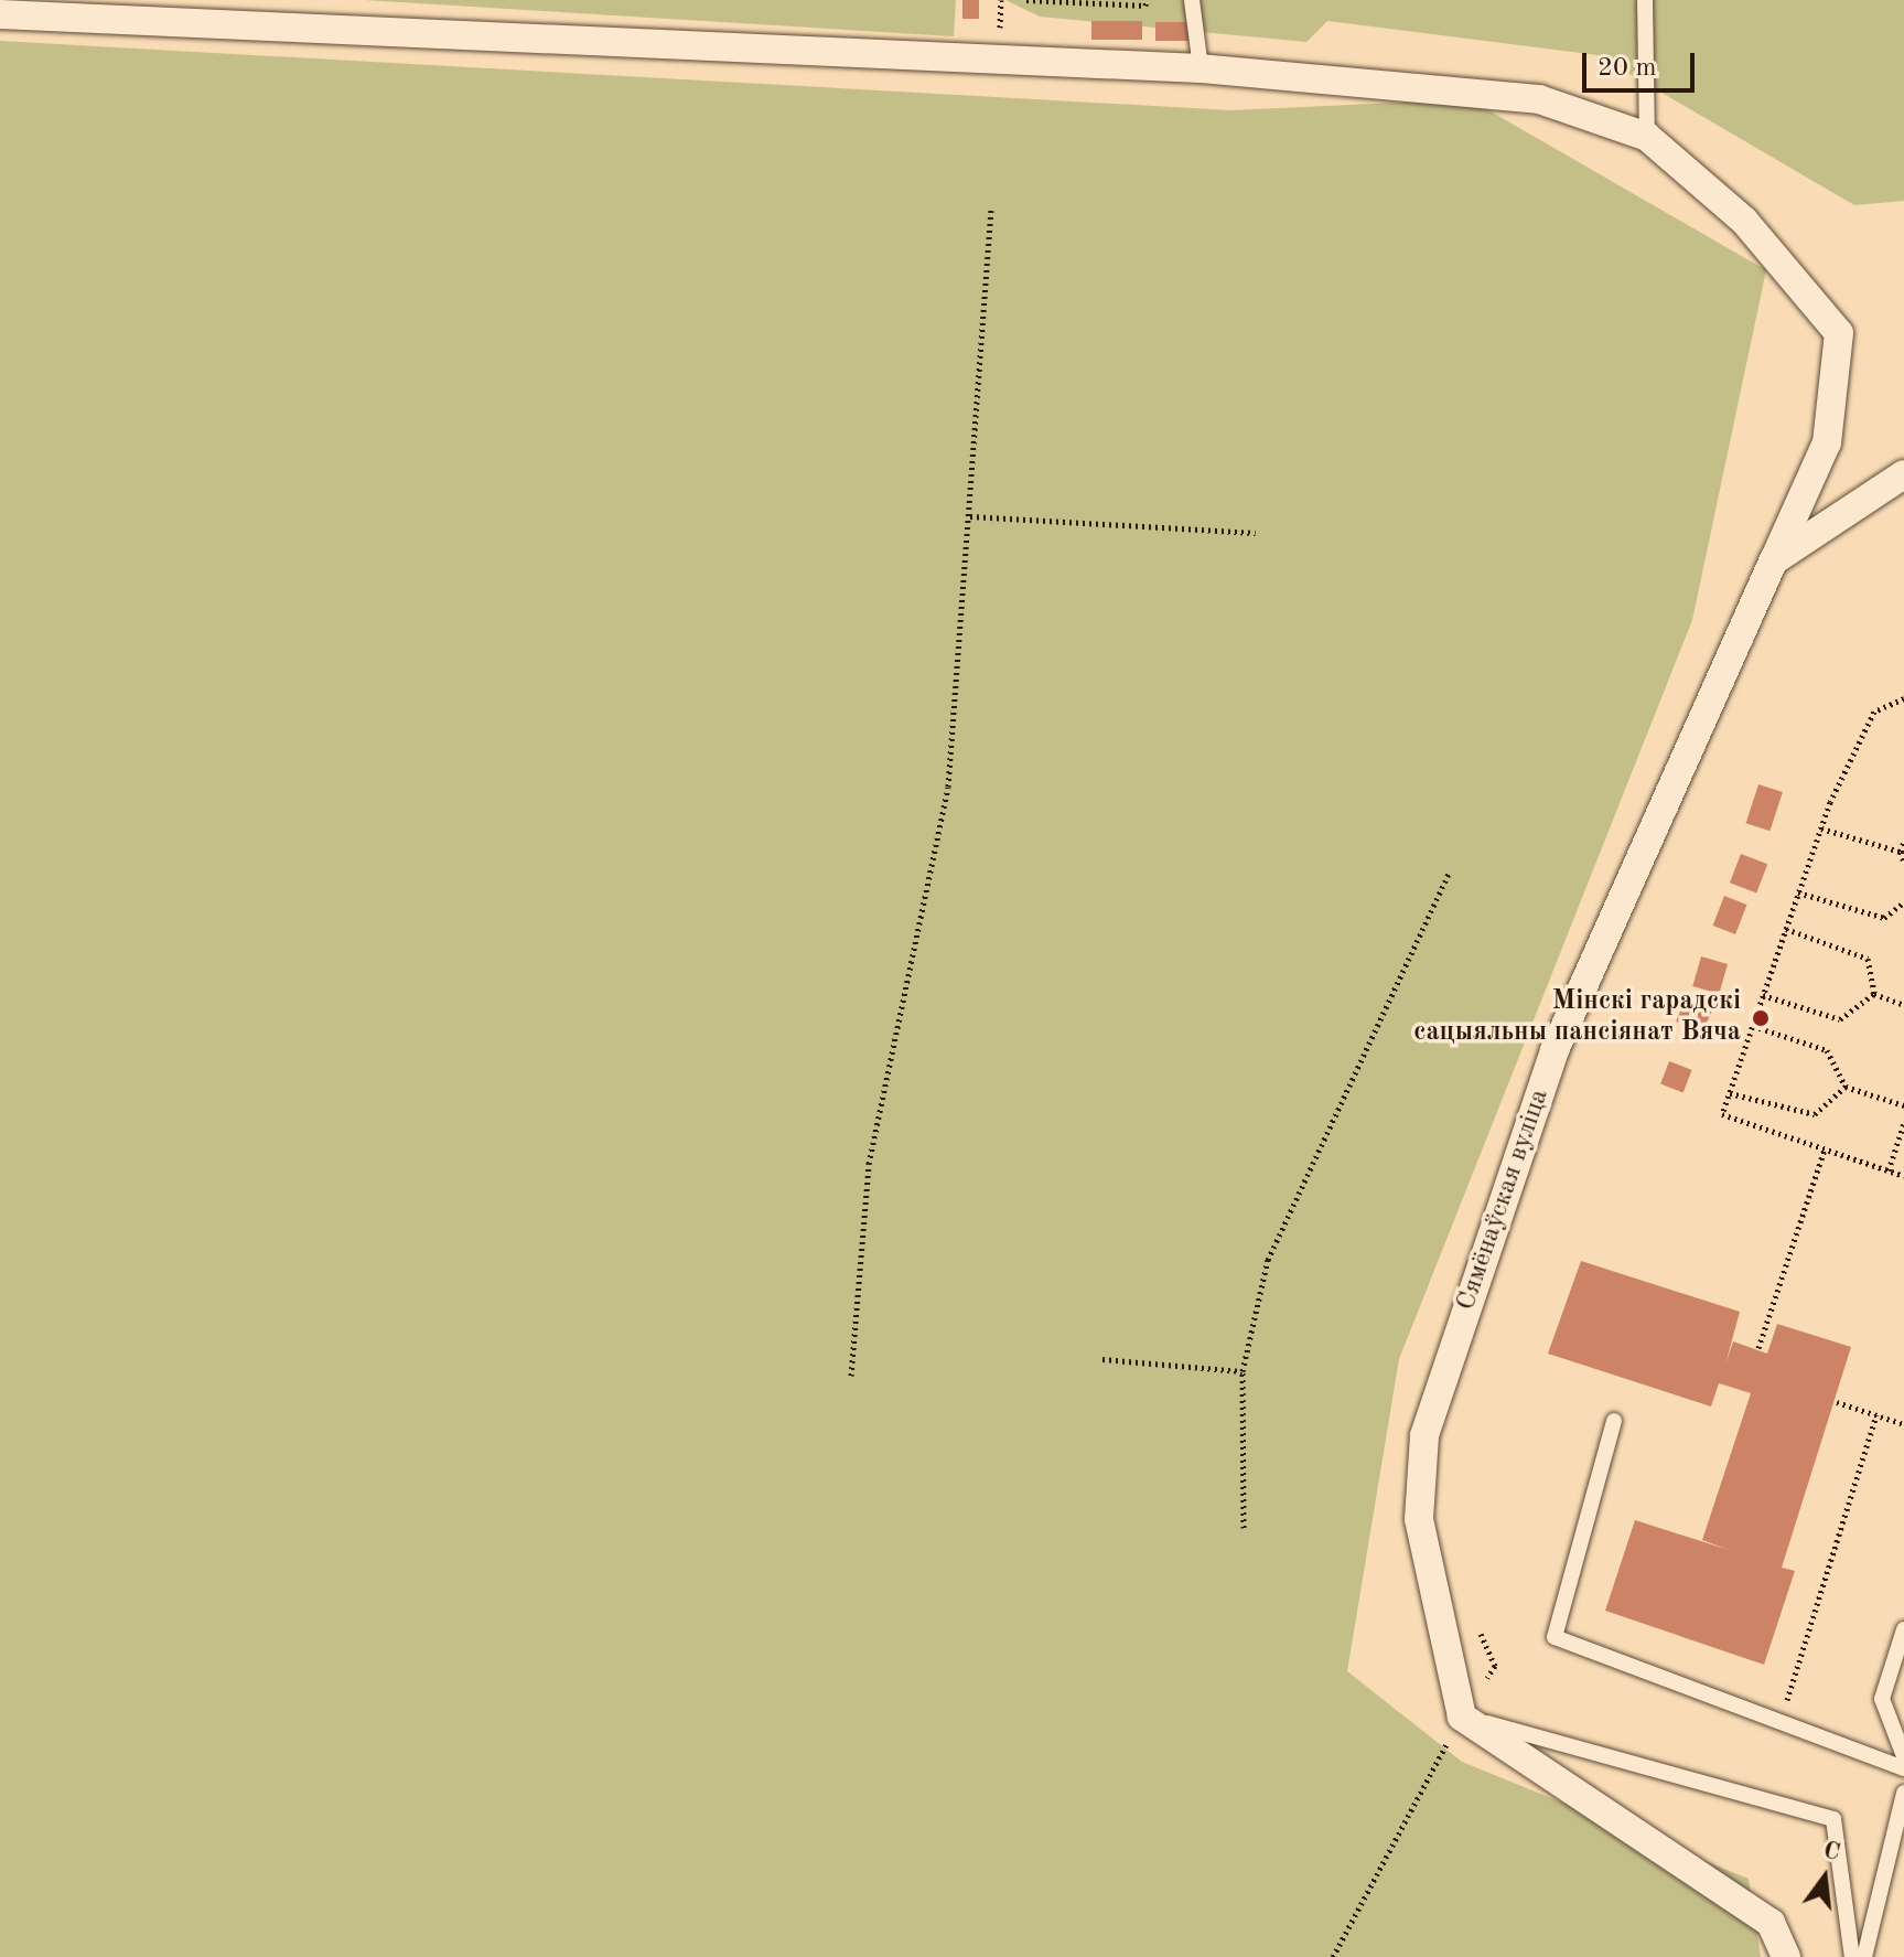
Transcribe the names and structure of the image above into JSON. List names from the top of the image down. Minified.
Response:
{"streets":{"street":["Сямёнаўская вуліца"]},"places":["Мінскі гарадскі сацыяльны пансіянат Вяча"],"scale_bar":"20 m","north":"top"}
